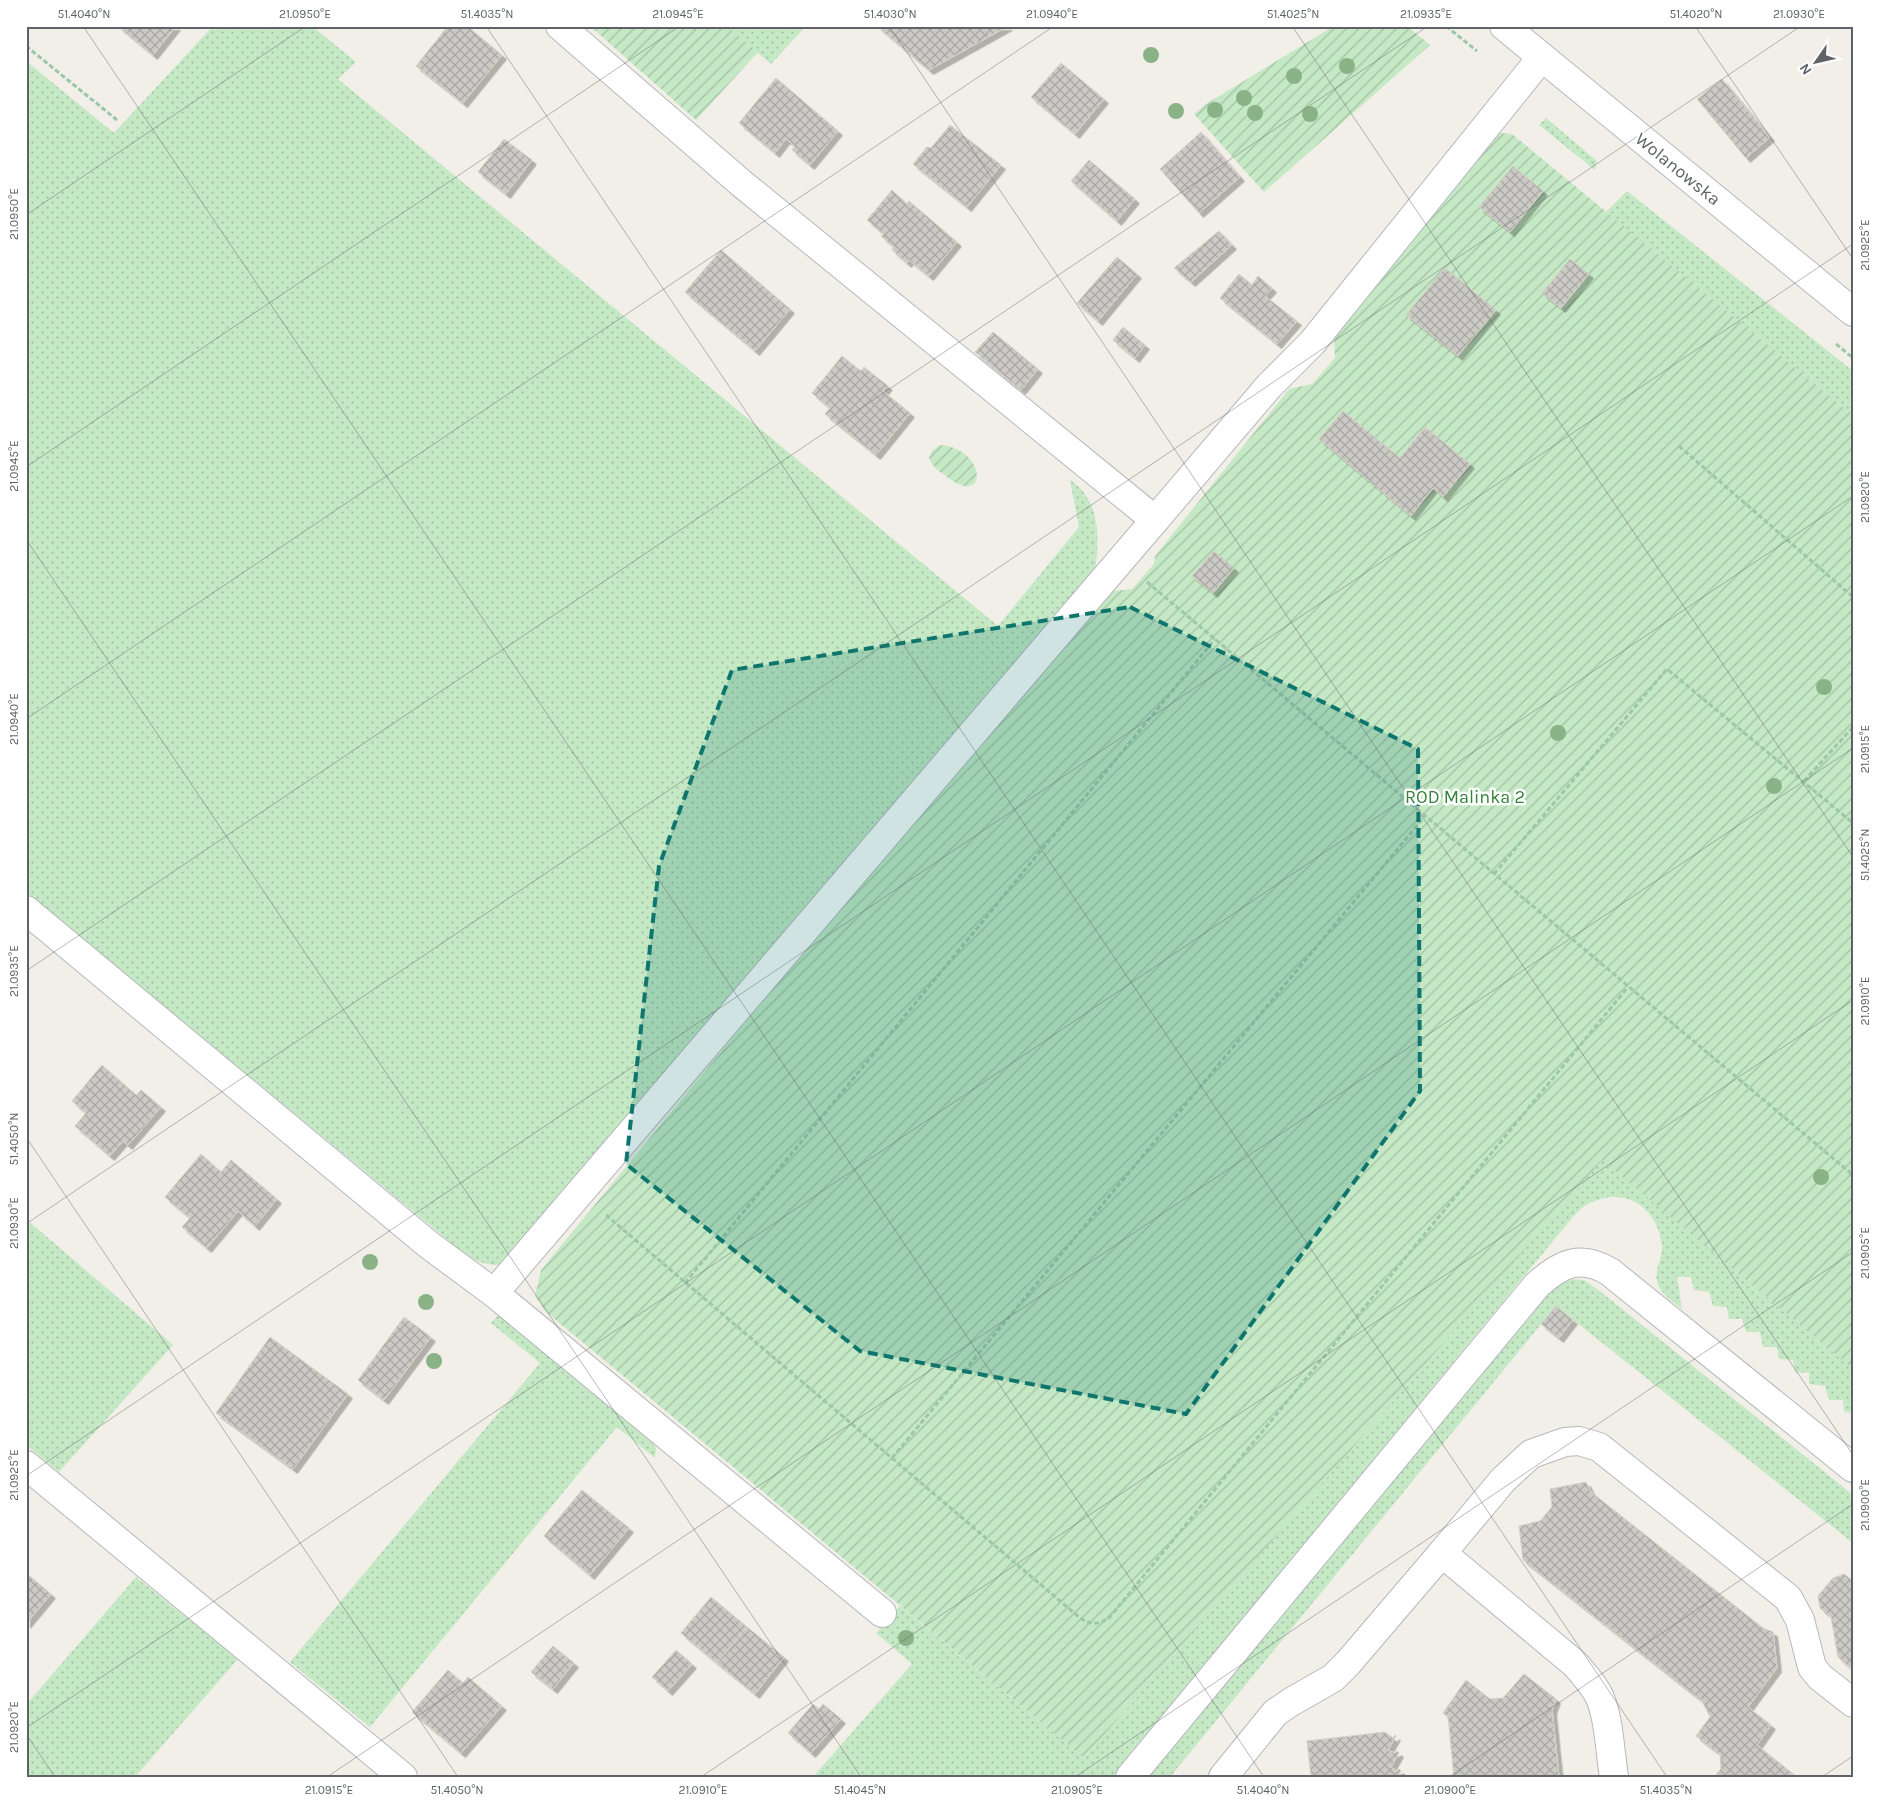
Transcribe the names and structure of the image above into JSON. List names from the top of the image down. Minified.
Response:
{"streets":{"street":["Wolanowska"]},"parks":["ROD Malinka 2"],"north":"bottom left","coordinates":["51.4040°N","21.0950°E","51.4035°N","21.0945°E","51.4030°N","21.0940°E","51.4025°N","21.0935°E","51.4020°N","21.0930°E","21.0925°E","21.0920°E","21.0915°E","21.0910°E","51.4050°N","21.0905°E","21.0900°E","51.4045°N"]}
